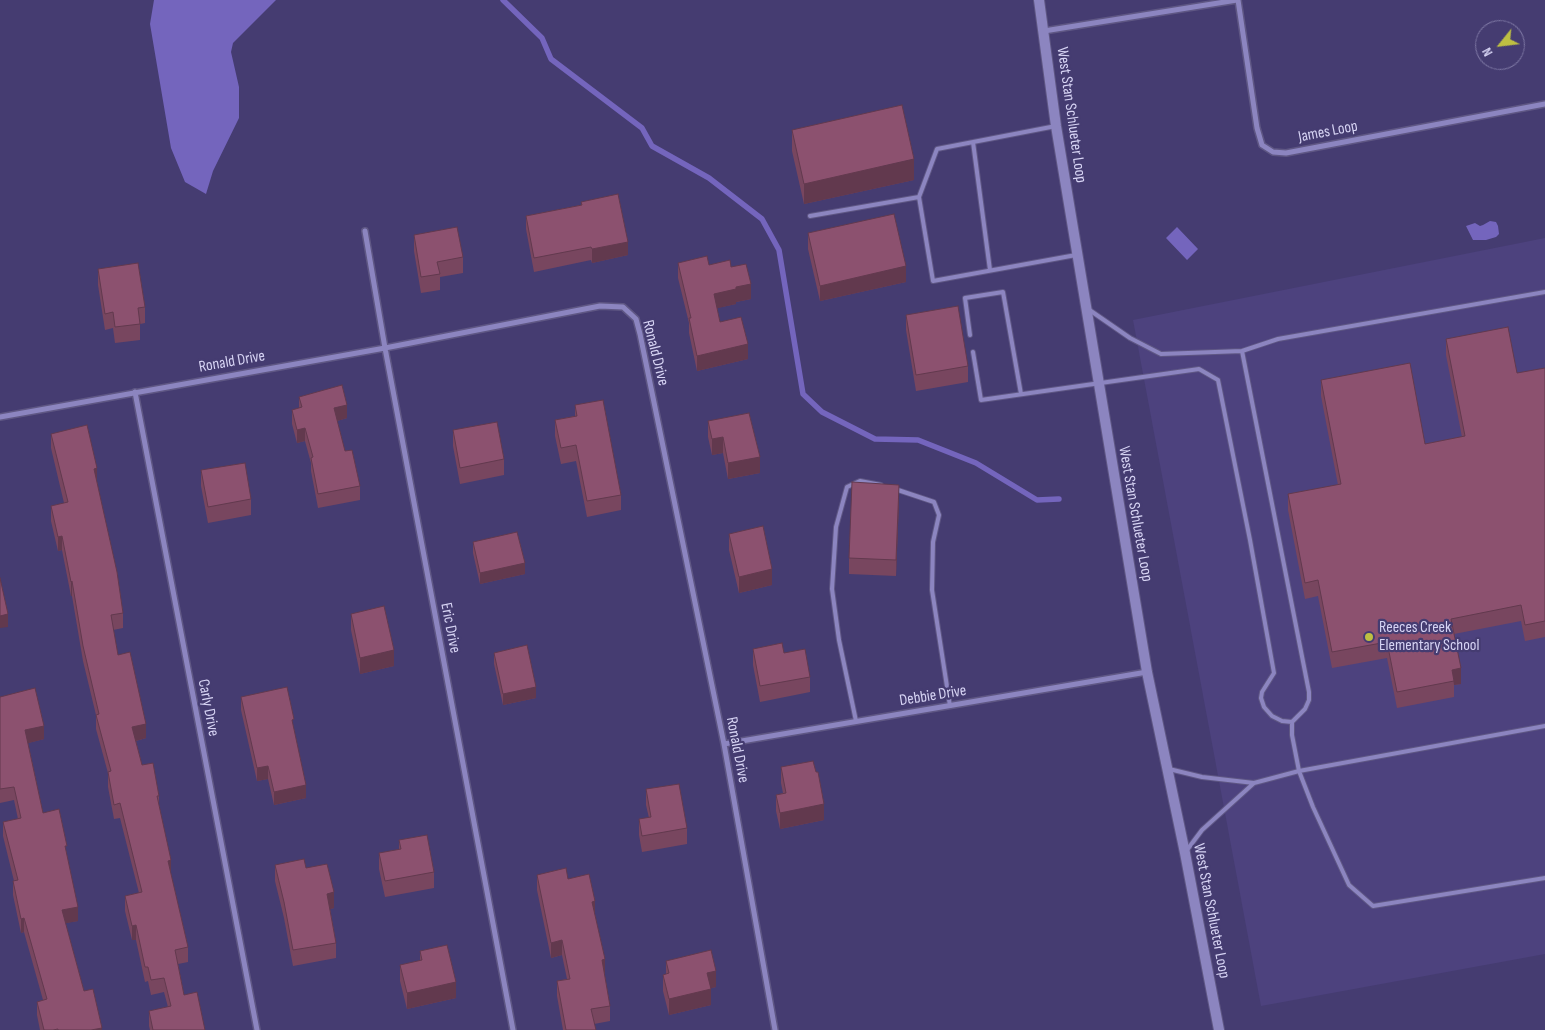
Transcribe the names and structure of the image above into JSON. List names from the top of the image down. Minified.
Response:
{"streets":{"main road":["West Stan Schlueter Loop"],"street":["James Loop","Ronald Drive","Eric Drive","Debbie Drive","Carly Drive"]},"crossings":[["West Stan Schlueter Loop","Debbie Drive"],["Ronald Drive","Eric Drive"],["Ronald Drive","Debbie Drive"],["Ronald Drive","Carly Drive"]],"places":["Reeces Creek Elementary School"],"north":"bottom left"}
